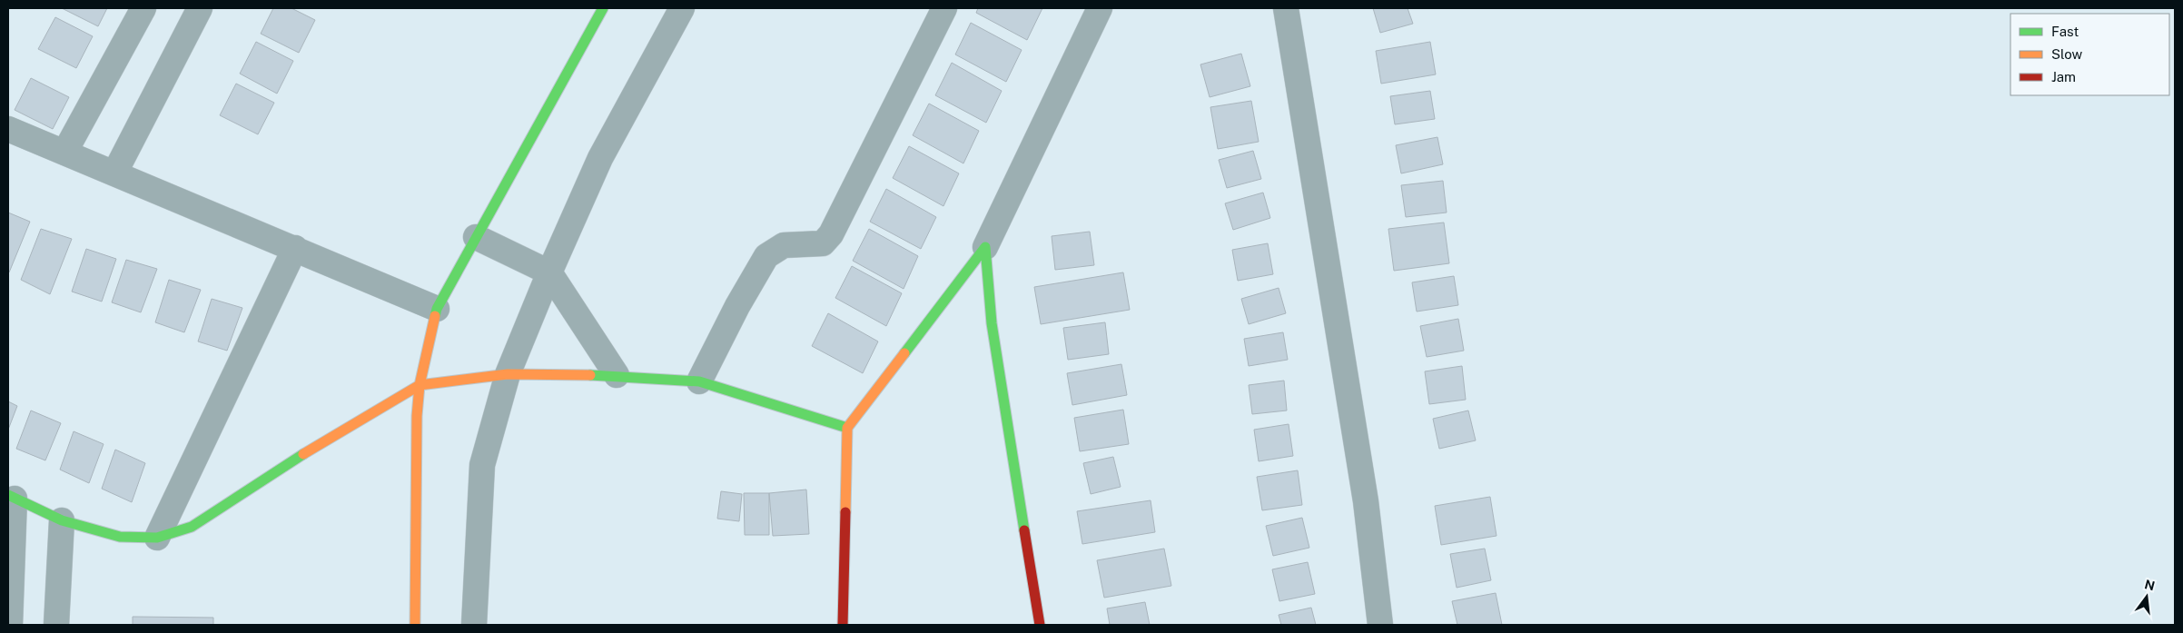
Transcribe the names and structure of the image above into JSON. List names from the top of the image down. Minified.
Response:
{"legend":["Fast","Slow","Jam"],"north":"top"}
